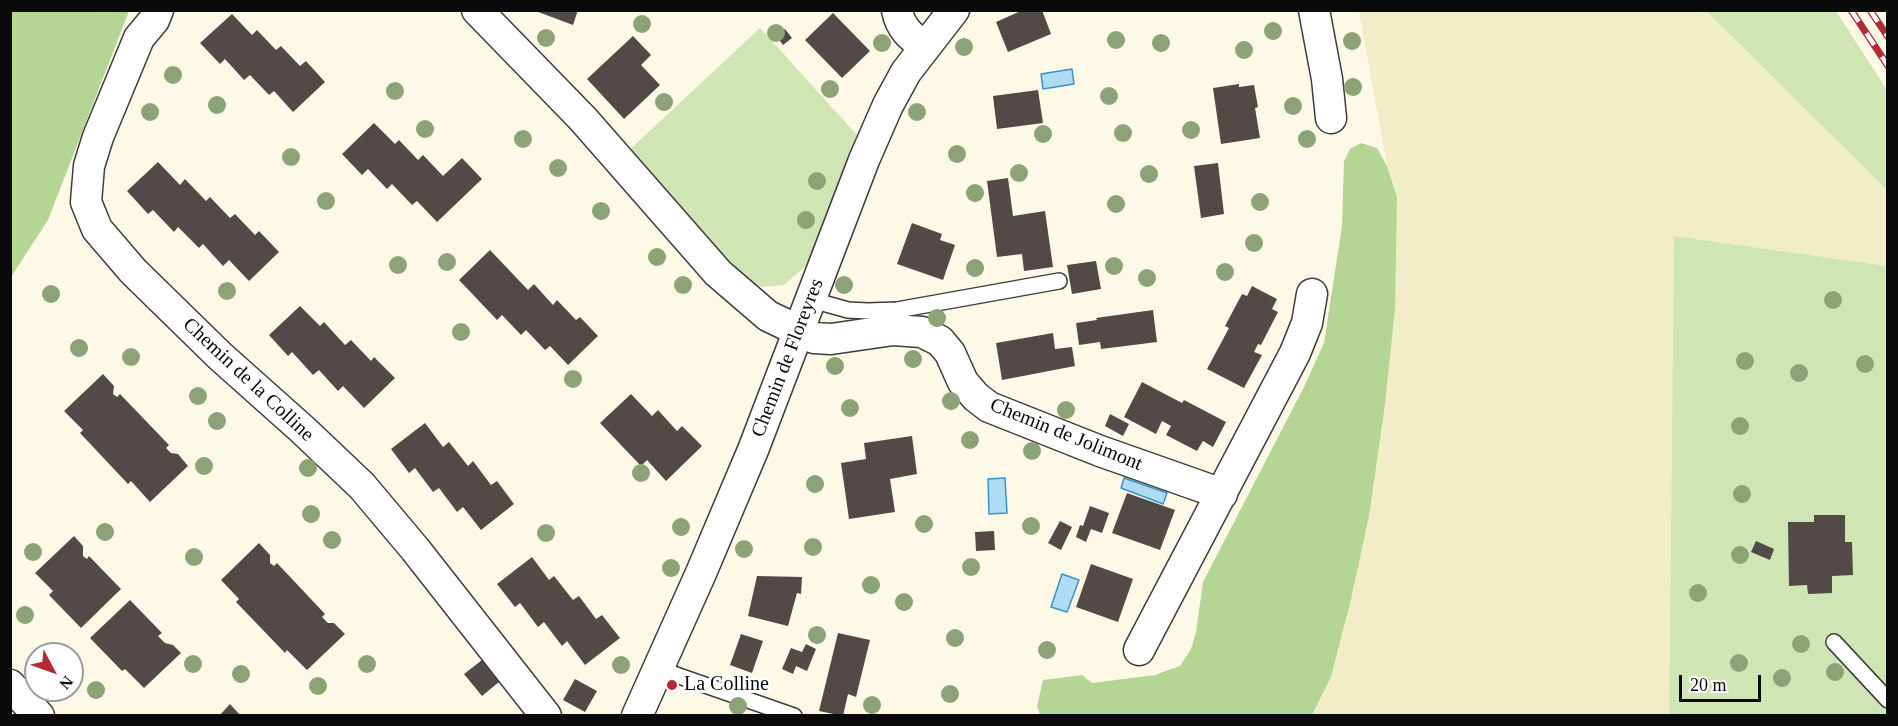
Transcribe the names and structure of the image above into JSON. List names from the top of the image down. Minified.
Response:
{"streets":{"street":["Chemin de Floreyres","Chemin de la Colline","Chemin de Jolimont"]},"crossings":[["Chemin de Floreyres","Chemin de Jolimont"]],"places":["La Colline"],"scale_bar":"20 m","north":"bottom right"}
